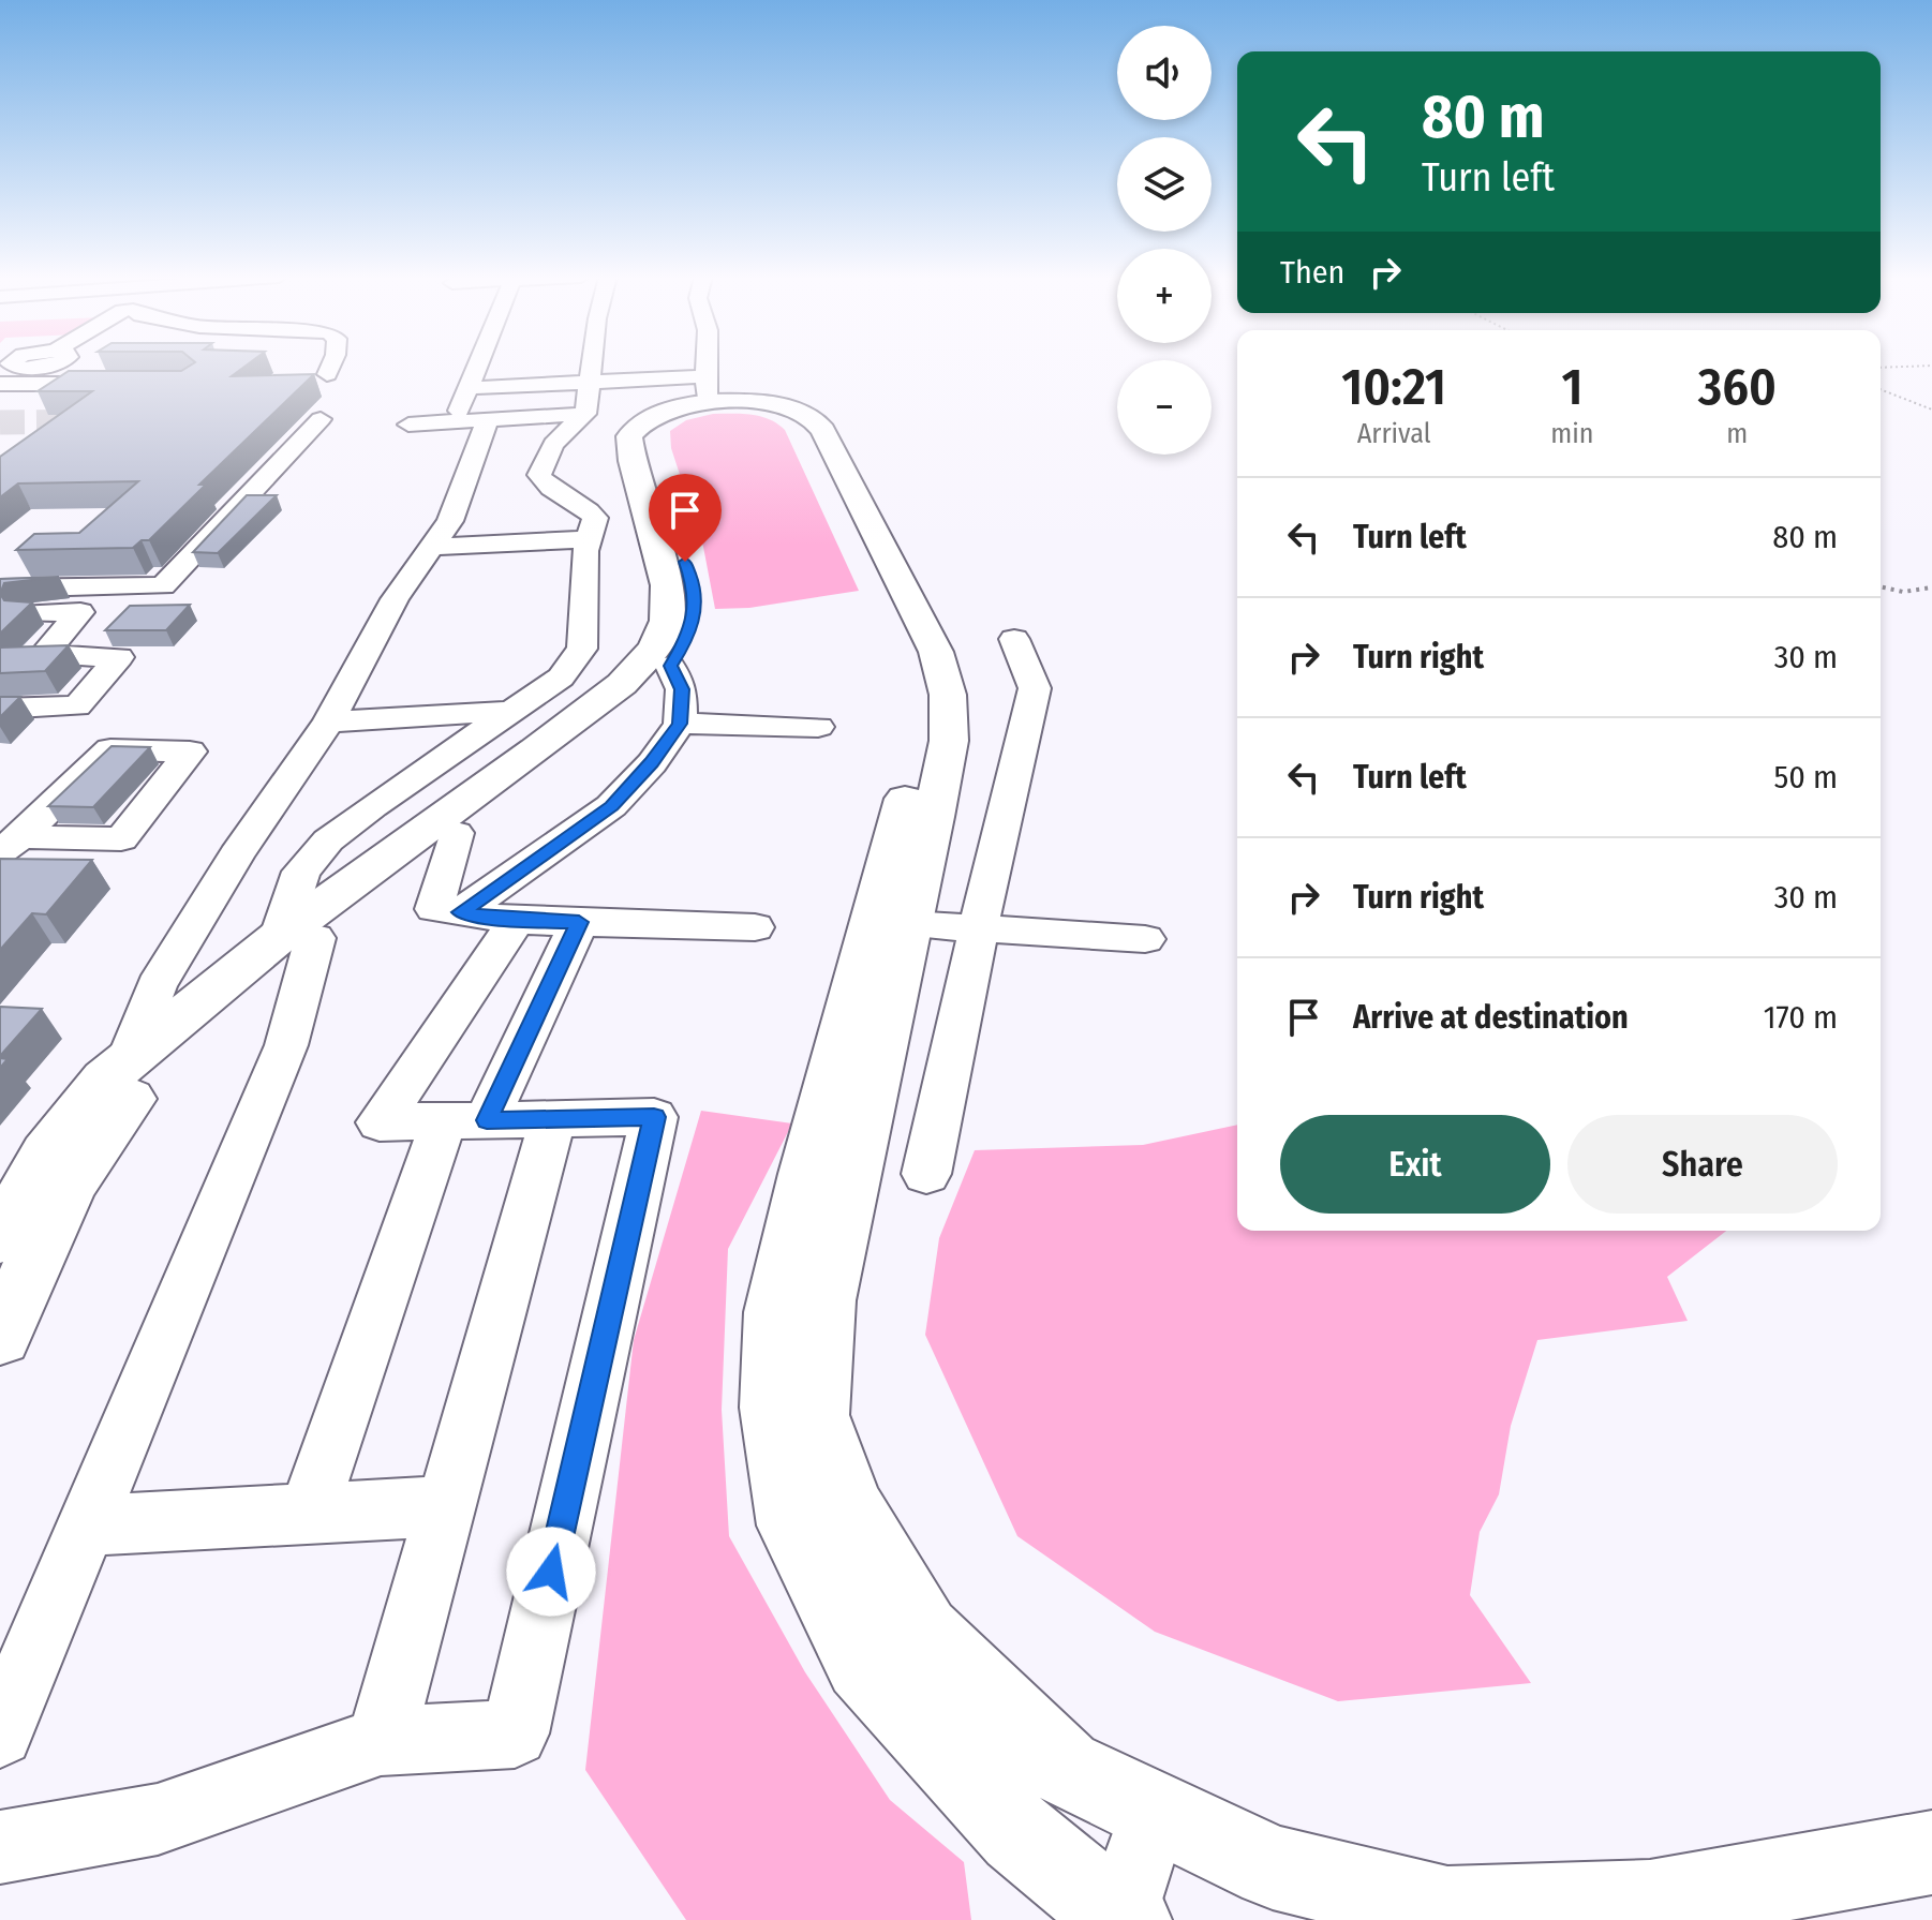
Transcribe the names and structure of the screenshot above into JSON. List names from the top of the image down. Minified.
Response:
{"page":{"map_buttons":["+","−"],"turn":["80 m","Turn left"],"then":"Then","eta":["10:21","Arrival","1","min","360","m"],"list":[{"name":"Turn left","value":"80 m"},{"name":"Turn right","value":"30 m"},{"name":"Turn left","value":"50 m"},{"name":"Turn right","value":"30 m"},{"name":"Arrive at destination","value":"170 m"}],"buttons":["Exit","Share"]}}
